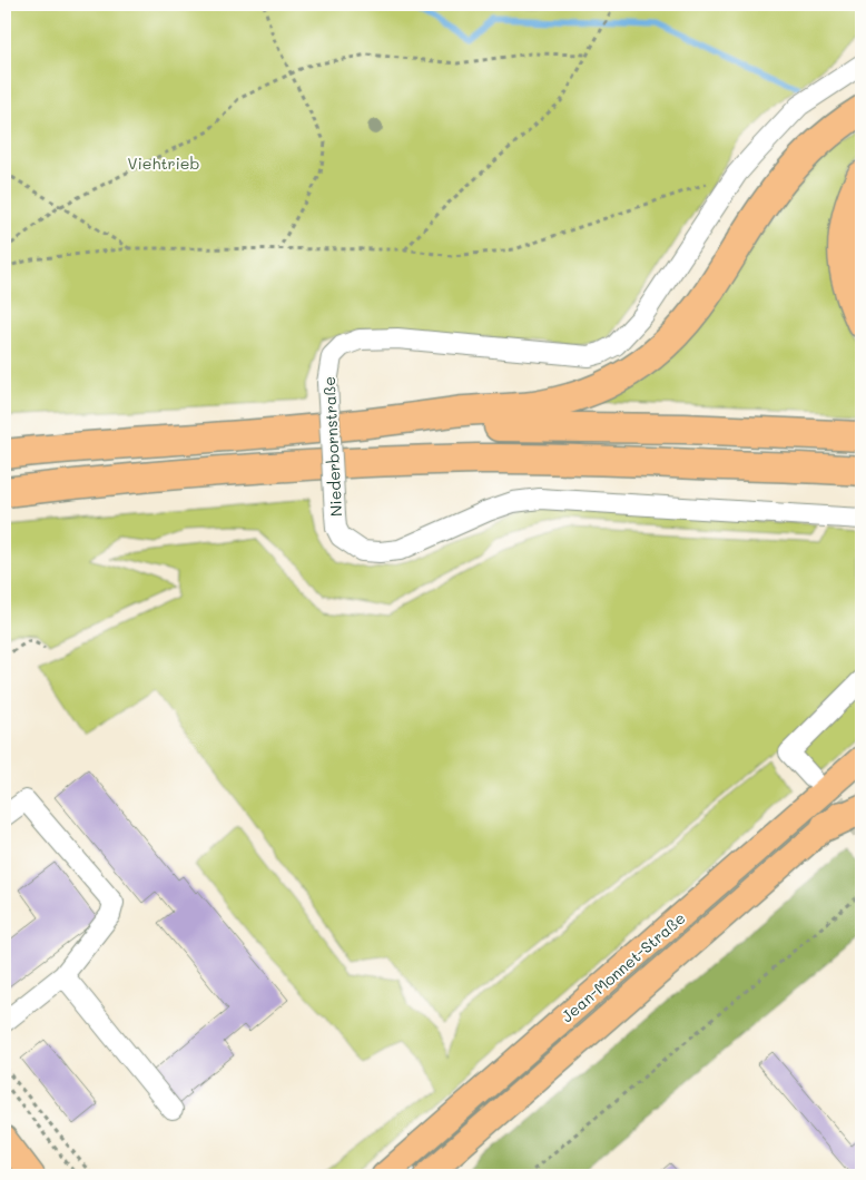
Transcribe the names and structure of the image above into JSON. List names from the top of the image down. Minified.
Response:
{"streets":{"main road":["Jean-Monnet-Straße"],"lane":["Niederbornstraße"]},"parks":["Viehtrieb"]}
